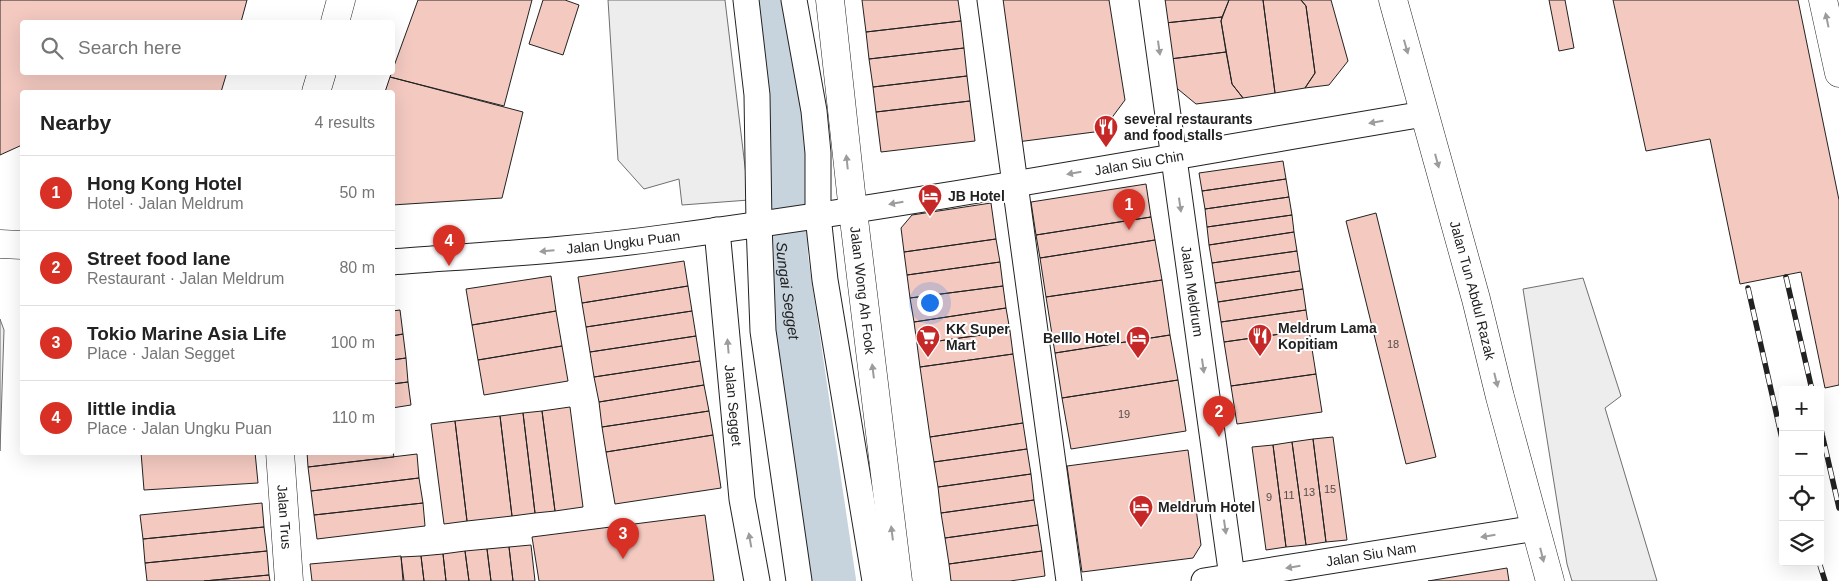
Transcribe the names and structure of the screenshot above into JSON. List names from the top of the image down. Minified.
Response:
{"streets":{"main road":["Jalan Tun Abdul Razak","Jalan Wong Ah Fook","Jalan Trus"],"street":["Jalan Siu Chin","Jalan Ungku Puan","Jalan Meldrum","Jalan Segget","Jalan Siu Nam"]},"crossings":[["Jalan Siu Chin","Jalan Ungku Puan"],["Jalan Siu Chin","Jalan Tun Abdul Razak"],["Jalan Siu Chin","Jalan Wong Ah Fook"],["Jalan Siu Chin","Jalan Meldrum"],["Jalan Ungku Puan","Jalan Wong Ah Fook"],["Jalan Ungku Puan","Jalan Segget"],["Jalan Tun Abdul Razak","Jalan Siu Nam"],["Jalan Meldrum","Jalan Siu Nam"]],"one_way":["Jalan Siu Chin","Jalan Ungku Puan","Jalan Tun Abdul Razak","Jalan Wong Ah Fook","Jalan Siu Nam"],"water":["Sungai Segget"],"places":{"restaurant":["several restaurants and food stalls","Meldrum Lama Kopitiam"],"hotel":["JB Hotel","Belllo Hotel","Meldrum Hotel"],"supermarket":["KK Super Mart"]},"house_numbers":["18","19","15","13","11","9"],"page":{"search":"Search here","heading":["Nearby","4 results"],"list":[{"mark":"1","name":"Hong Kong Hotel","note":"Hotel · Jalan Meldrum","value":"50 m"},{"mark":"2","name":"Street food lane","note":"Restaurant · Jalan Meldrum","value":"80 m"},{"mark":"3","name":"Tokio Marine Asia Life","note":"Place · Jalan Segget","value":"100 m"},{"mark":"4","name":"little india","note":"Place · Jalan Ungku Puan","value":"110 m"}],"pins":["1","4","2","3"],"map_buttons":["+","−"]}}
